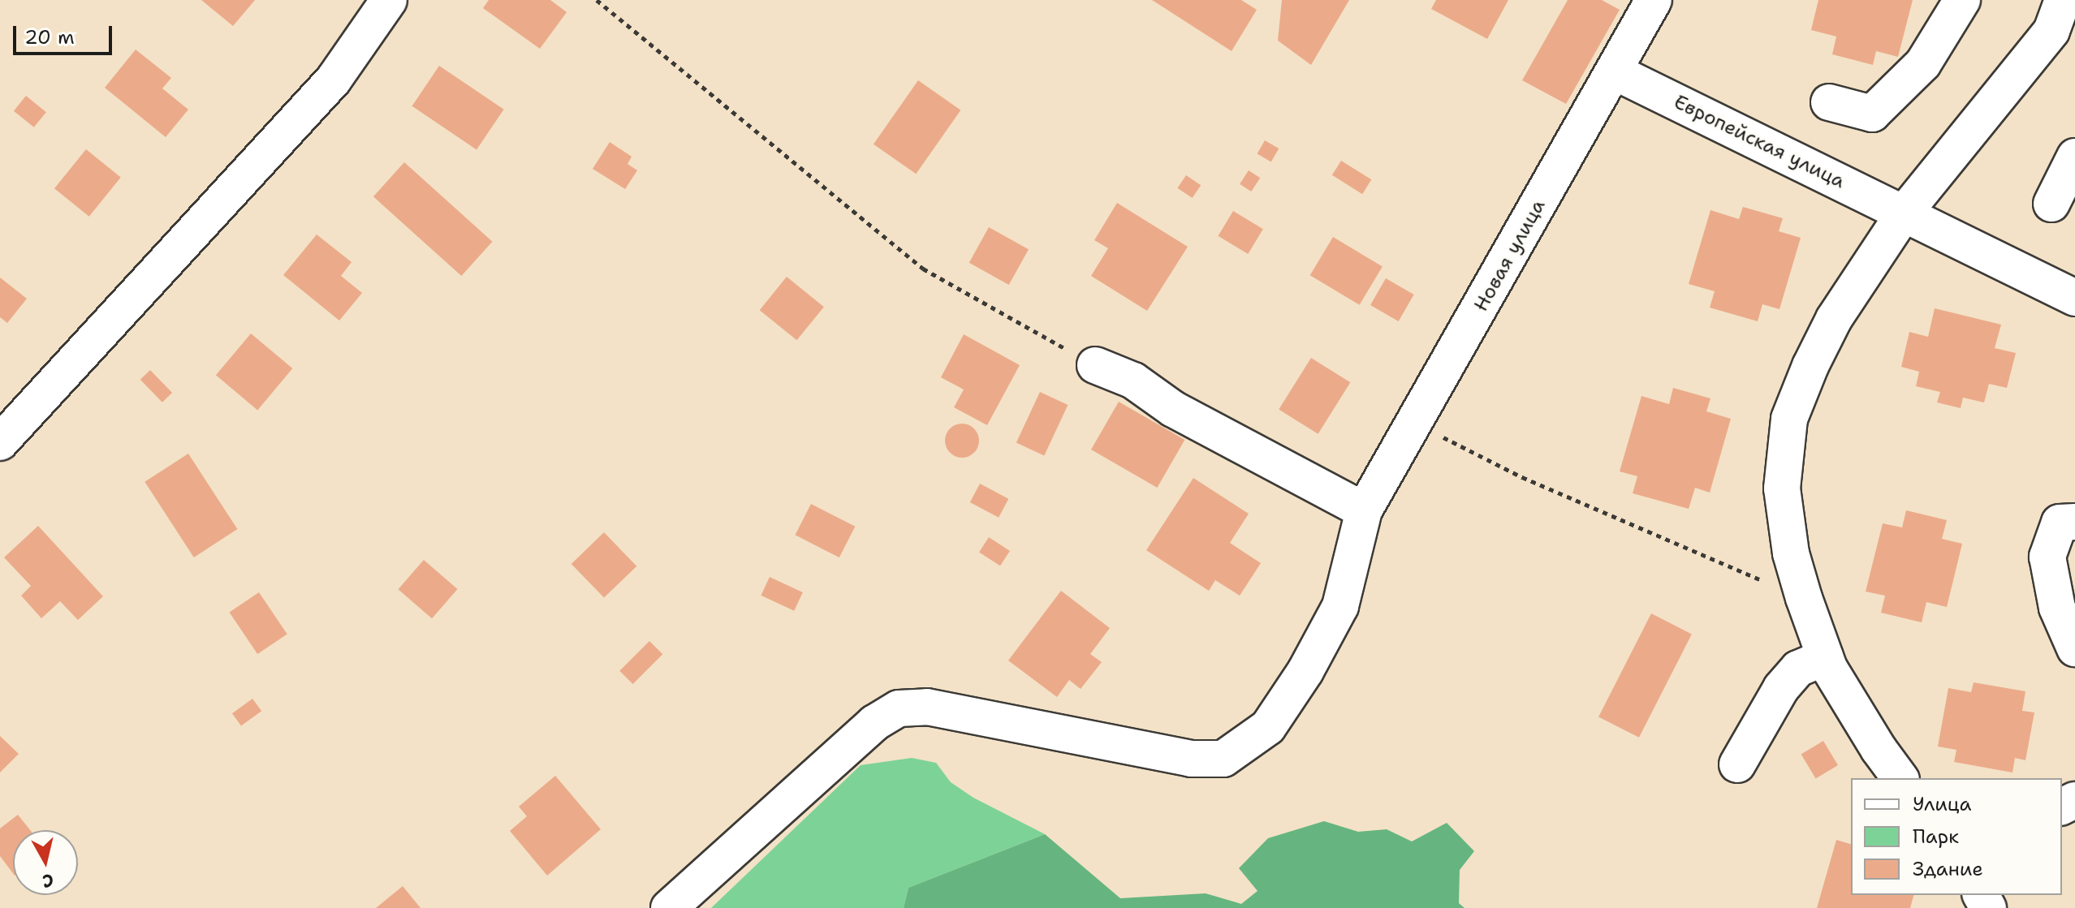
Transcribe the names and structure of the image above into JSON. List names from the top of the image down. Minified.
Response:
{"streets":{"street":["Европейская улица","Новая улица"]},"crossings":[["Европейская улица","Новая улица"]],"legend":["Улица","Парк","Здание"],"scale_bar":"20 m","north":"bottom"}
